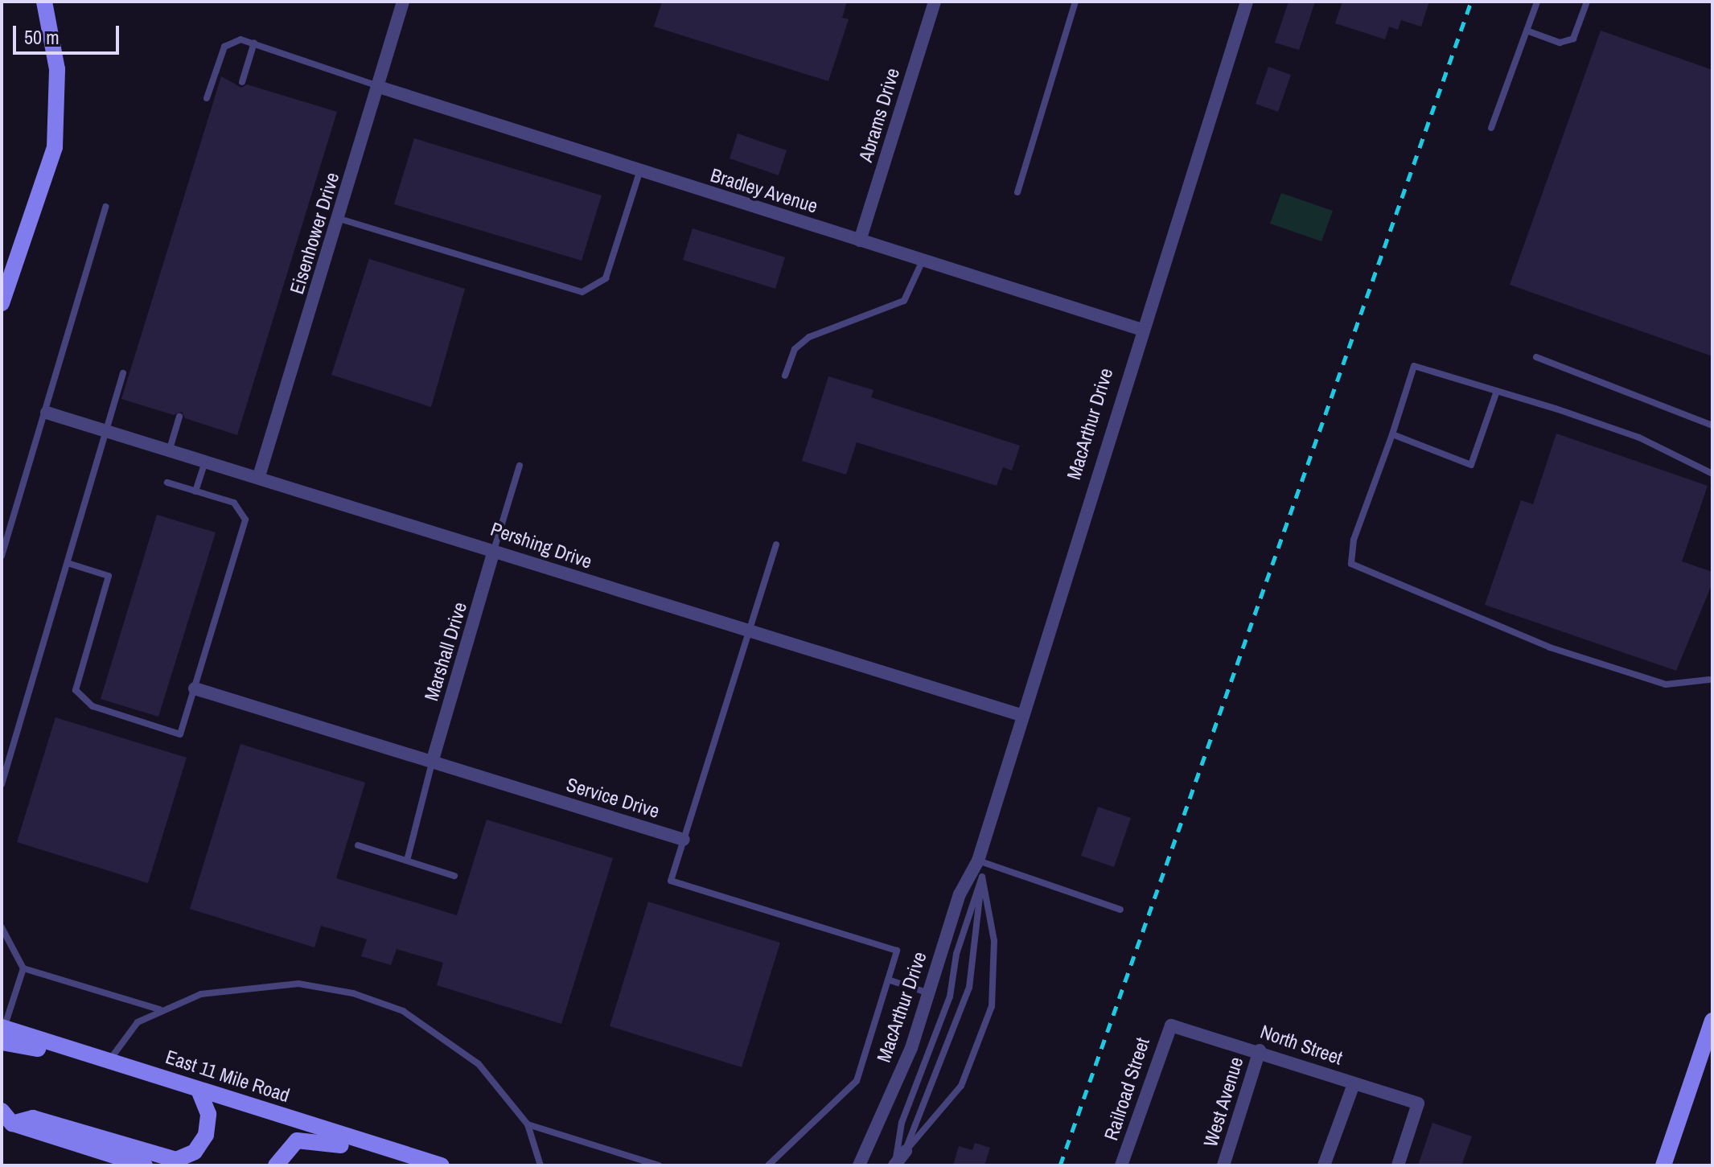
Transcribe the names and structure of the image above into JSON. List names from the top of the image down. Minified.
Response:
{"streets":{"main road":["East 11 Mile Road"],"street":["Abrams Drive","Bradley Avenue","Eisenhower Drive","MacArthur Drive","Pershing Drive","Marshall Drive","Service Drive","North Street","Railroad Street","West Avenue"]},"crossings":[["Abrams Drive","Bradley Avenue"],["Bradley Avenue","Eisenhower Drive"],["Bradley Avenue","MacArthur Drive"],["Eisenhower Drive","Pershing Drive"],["MacArthur Drive","Pershing Drive"],["Pershing Drive","Marshall Drive"],["Marshall Drive","Service Drive"],["North Street","Railroad Street"],["North Street","West Avenue"]],"scale_bar":"50 m"}
